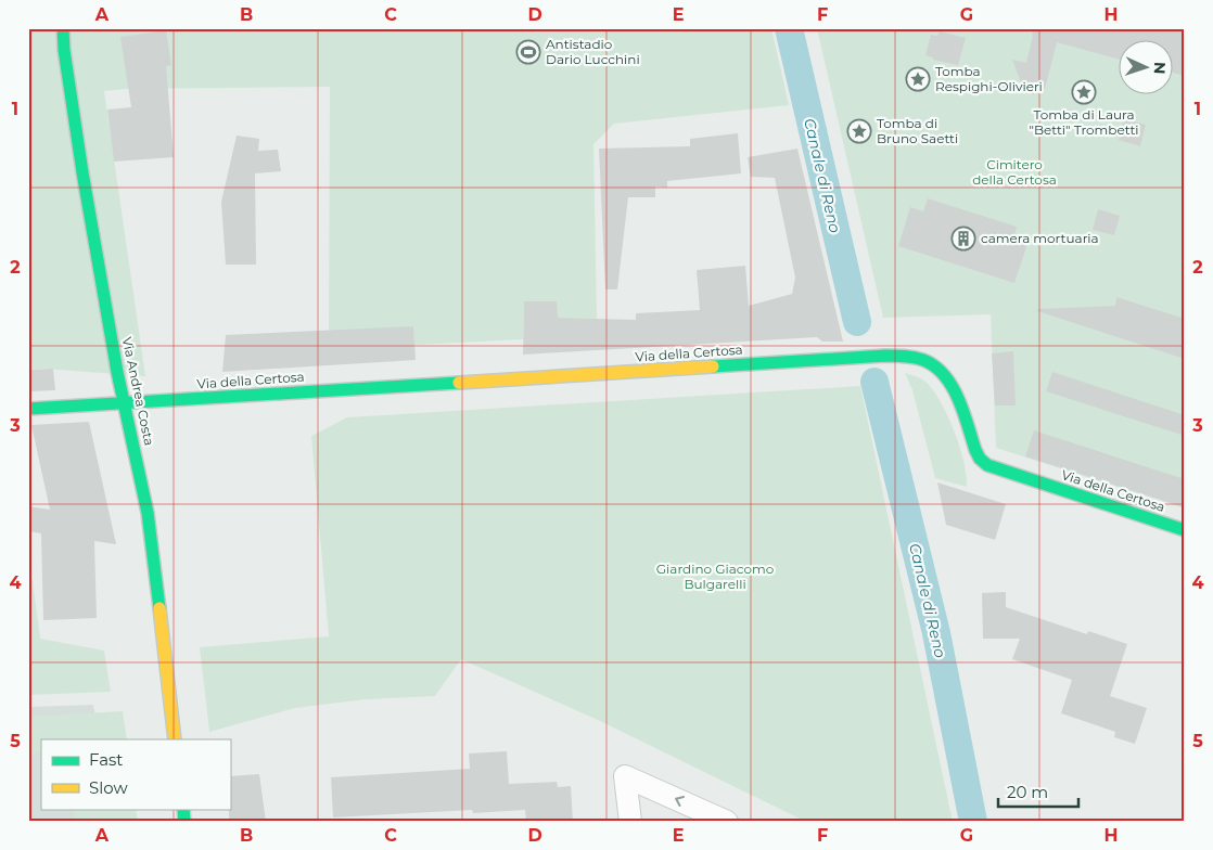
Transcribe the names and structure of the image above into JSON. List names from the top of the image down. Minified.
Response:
{"streets":{"street":["Via della Certosa","Via Andrea Costa"]},"crossings":[["Via della Certosa","Via Andrea Costa"]],"water":["Canale di Reno"],"parks":["Cimitero della Certosa","Giardino Giacomo Bulgarelli"],"places":{"sports":["Antistadio Dario Lucchini"],"place":["Tomba Respighi-Olivieri","Tomba di Laura \"Betti\" Trombetti","Tomba di Bruno Saetti"],"building":["camera mortuaria"]},"legend":["Fast","Slow"],"scale_bar":"20 m","north":"right","grid":{"columns":["A","B","C","D","E","F","G","H"],"rows":["1","2","3","4","5"]}}
